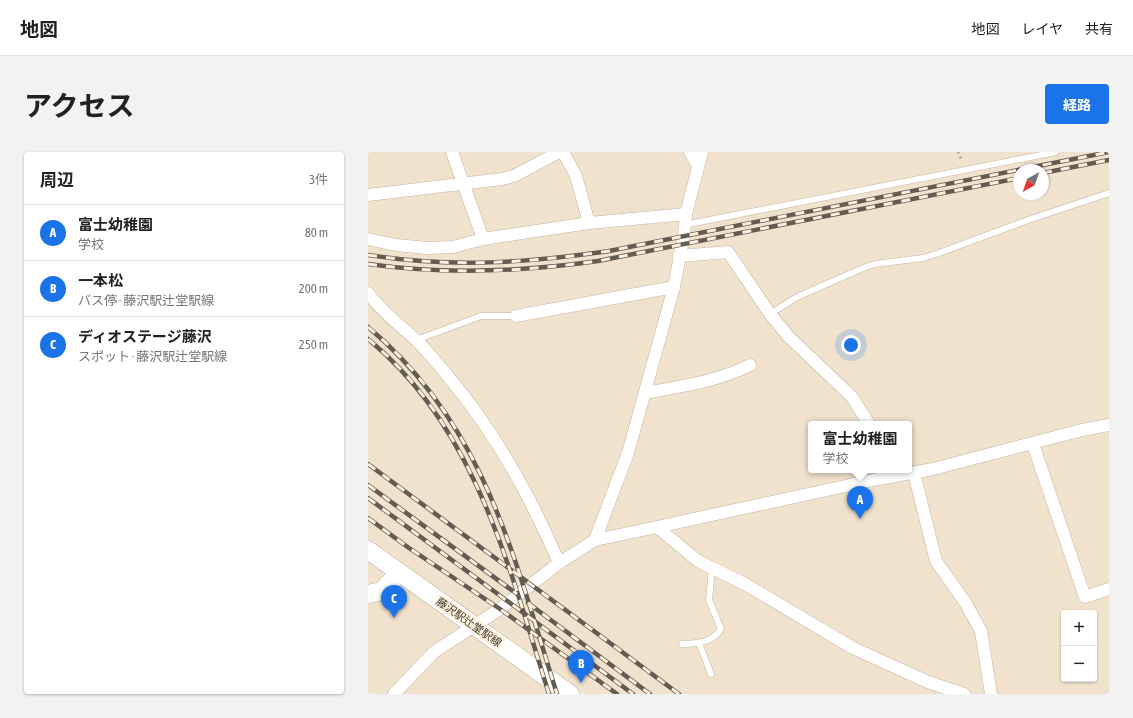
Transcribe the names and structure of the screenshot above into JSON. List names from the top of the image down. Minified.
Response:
{"streets":{"street":["藤沢駅辻堂駅線"]},"north":"bottom left","page":{"header":"地図","nav":["地図","レイヤ","共有"],"title":"アクセス","buttons":"経路","heading":["周辺","3件"],"list":[{"mark":"A","name":"富士幼稚園","note":"学校","value":"80 m"},{"mark":"B","name":"一本松","note":"バス停 · 藤沢駅辻堂駅線","value":"200 m"},{"mark":"C","name":"ディオステージ藤沢","note":"スポット · 藤沢駅辻堂駅線","value":"250 m"}],"popup":["富士幼稚園","学校"],"pins":["A","C","B"],"map_buttons":["+","−"]}}
